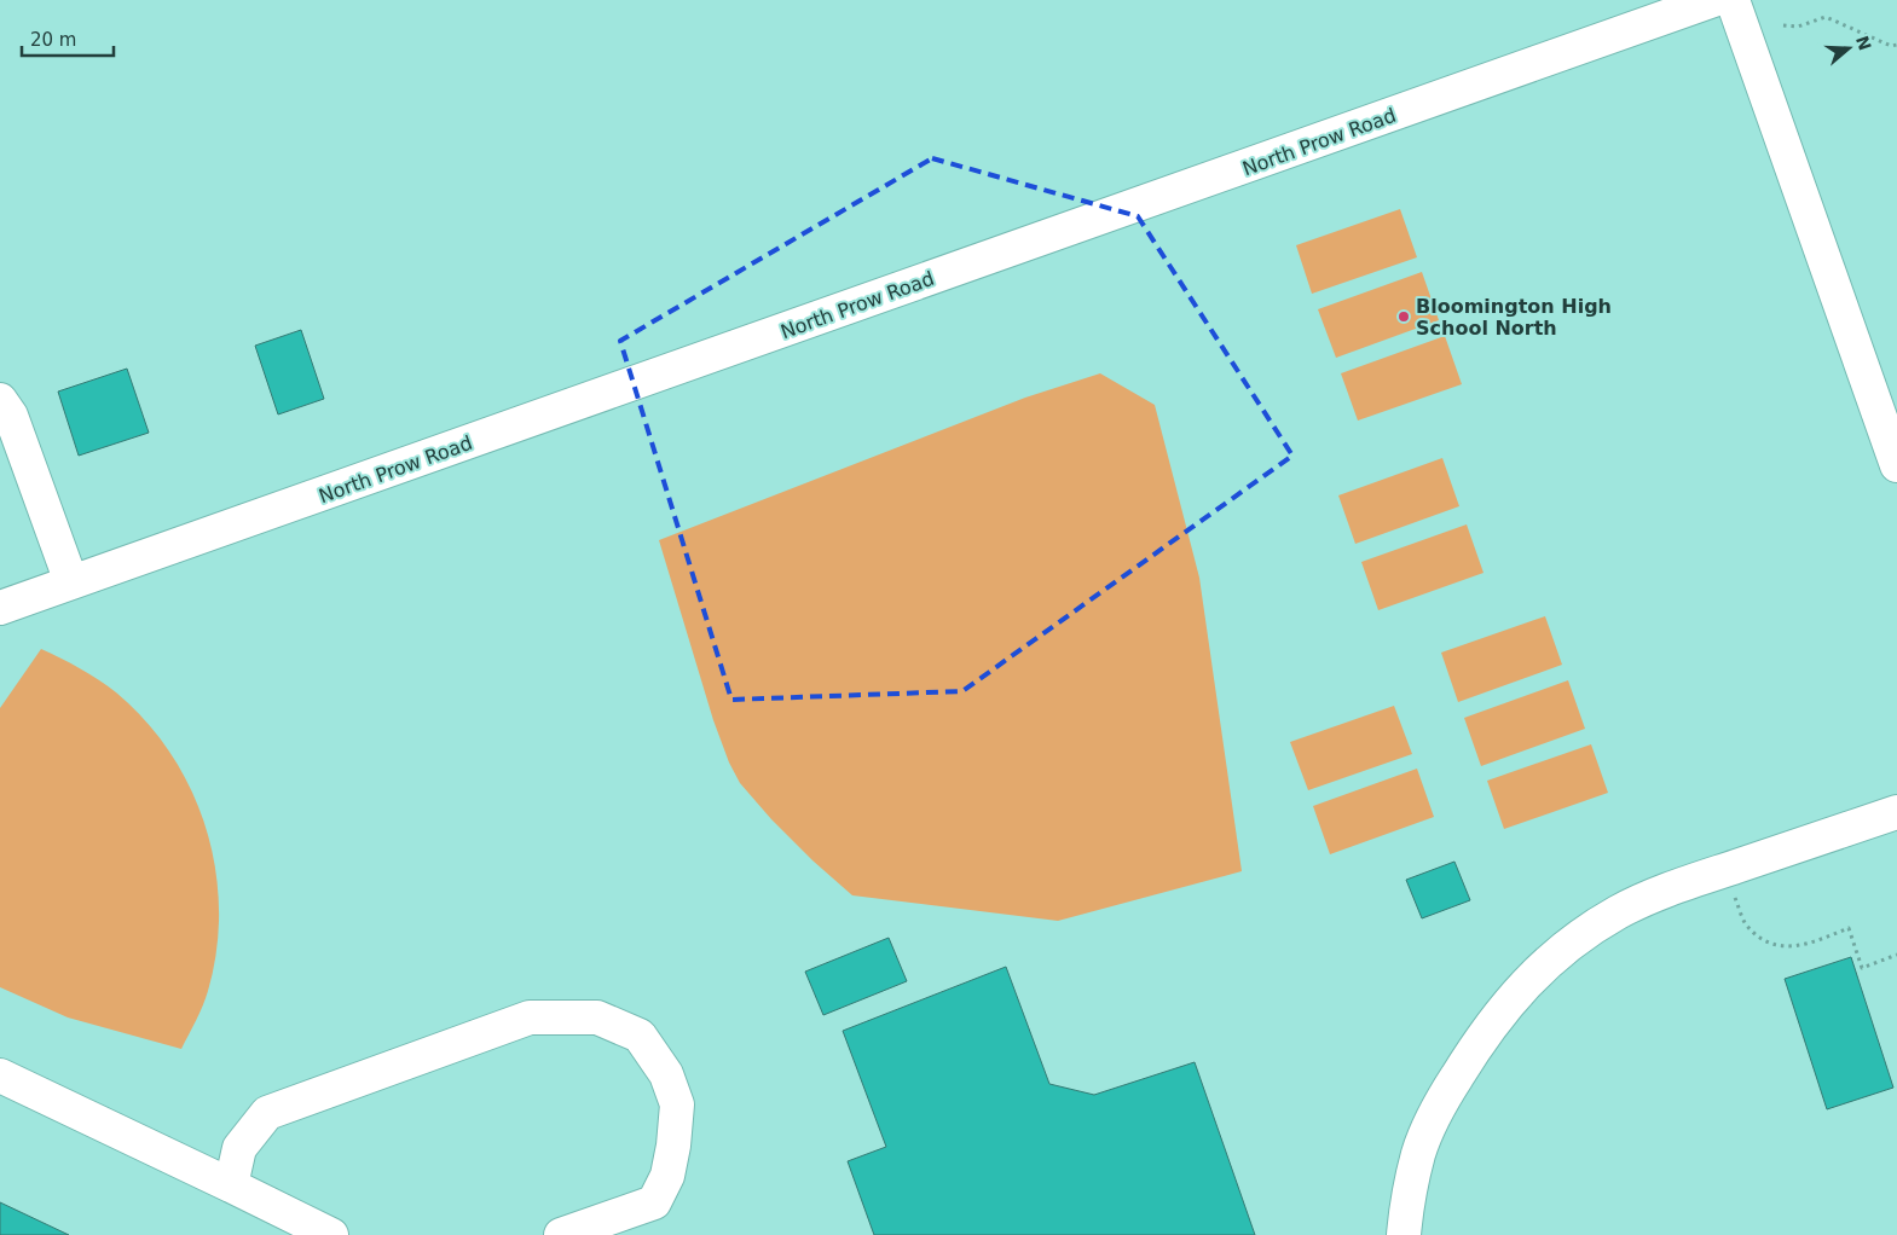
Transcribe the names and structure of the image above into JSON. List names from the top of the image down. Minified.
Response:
{"streets":{"street":["North Prow Road"]},"places":["Bloomington High School North"],"scale_bar":"20 m","north":"right"}
